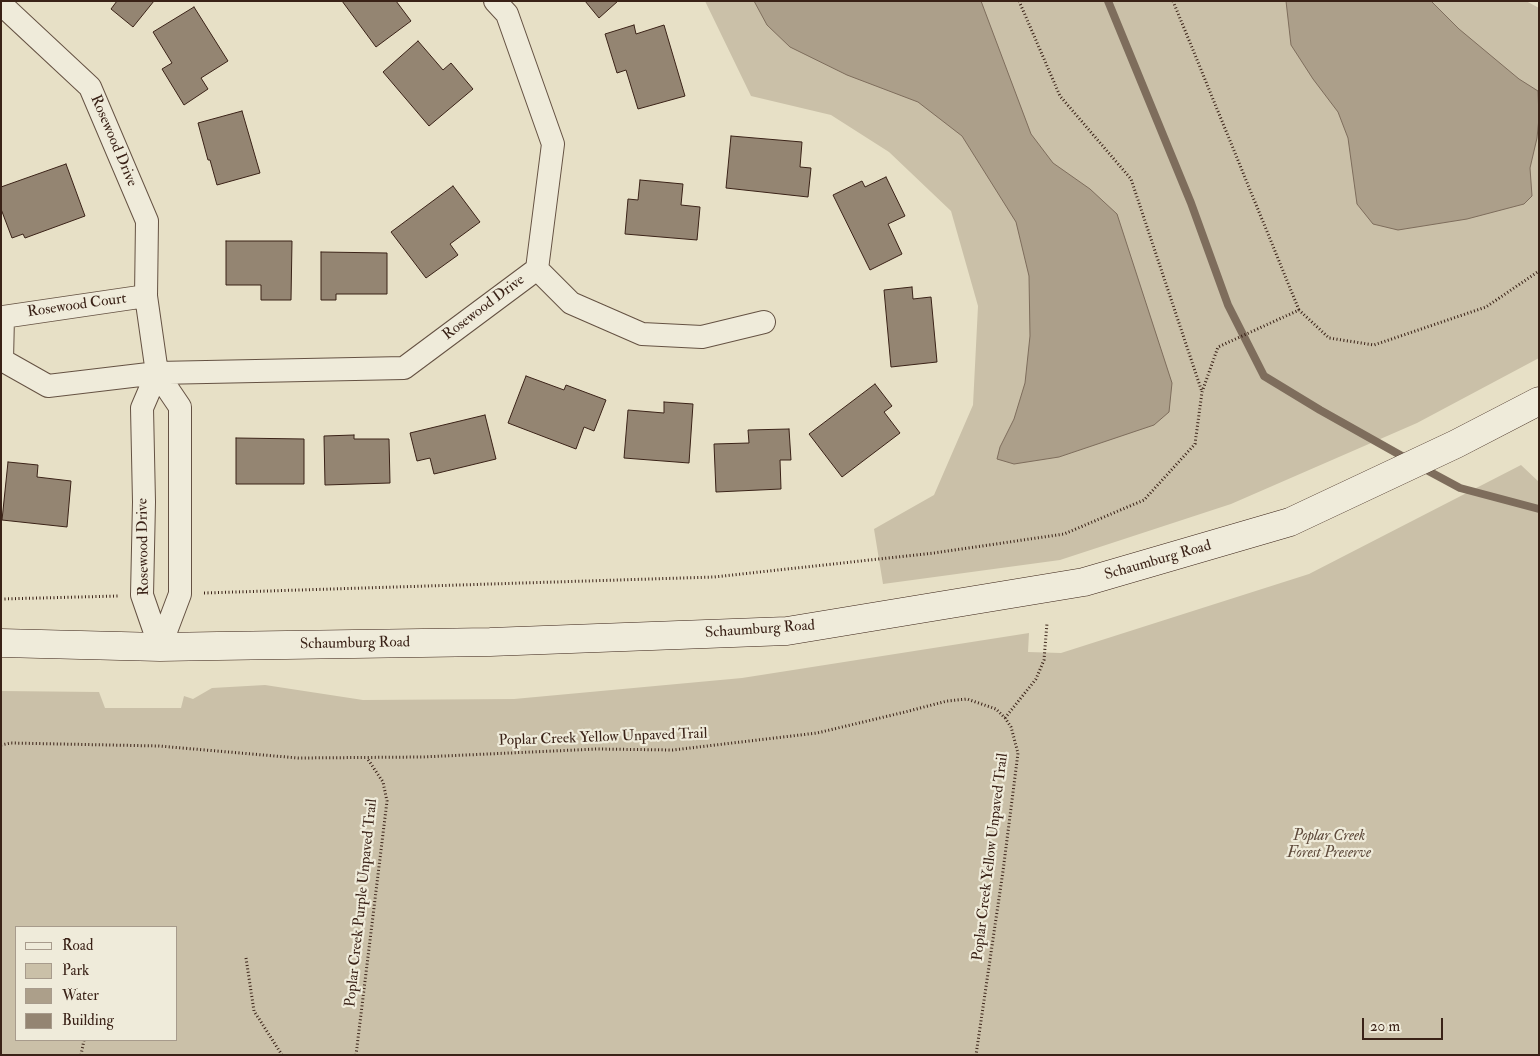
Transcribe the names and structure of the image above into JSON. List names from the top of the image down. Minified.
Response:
{"streets":{"main road":["Schaumburg Road"],"street":["Rosewood Drive","Rosewood Court"],"path":["Poplar Creek Yellow Unpaved Trail","Poplar Creek Purple Unpaved Trail"]},"crossings":[["Rosewood Drive","Rosewood Court"],["Rosewood Drive","Schaumburg Road"],["Poplar Creek Yellow Unpaved Trail","Poplar Creek Purple Unpaved Trail"]],"parks":["Poplar Creek Forest Preserve"],"legend":["Road","Park","Water","Building"],"scale_bar":"20 m"}
